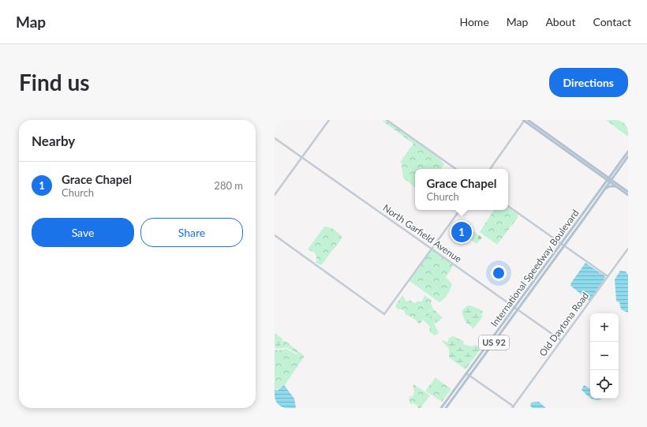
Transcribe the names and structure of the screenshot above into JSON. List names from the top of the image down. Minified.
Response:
{"streets":{"main road":["International Speedway Boulevard","US 92"],"street":["North Garfield Avenue","Old Daytona Road"]},"crossings":[["North Garfield Avenue","International Speedway Boulevard"],["North Garfield Avenue","Old Daytona Road"]],"page":{"header":"Map","nav":["Home","Map","About","Contact"],"buttons":["Directions",["Save","Share"]],"title":"Find us","heading":"Nearby","list":[{"mark":"1","name":"Grace Chapel","note":"Church","value":"280 m"}],"popup":["Grace Chapel","Church"],"pins":"1","map_buttons":["+","−"]}}
